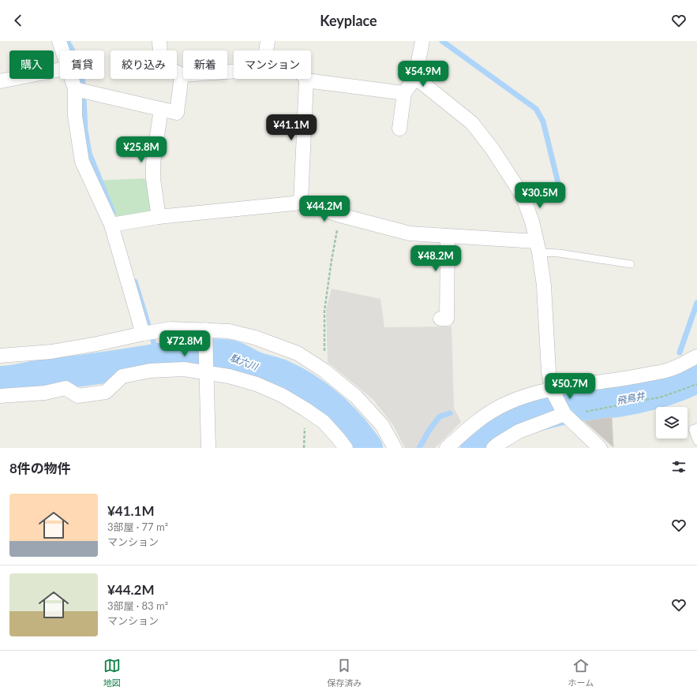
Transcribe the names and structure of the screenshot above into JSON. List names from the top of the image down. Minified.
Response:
{"water":["駄六川","飛鳥井"],"page":{"header":"Keyplace","chip":["購入","賃貸","絞り込み","新着","マンション"],"price":["¥54.9M","¥41.1M","¥25.8M","¥30.5M","¥44.2M","¥48.2M","¥72.8M","¥50.7M"],"heading":"8件の物件","list":[{"name":"¥41.1M","note":"3部屋 · 77 m² · マンション"},{"name":"¥44.2M","note":"3部屋 · 83 m² · マンション"}],"tabs":["地図","保存済み","ホーム"]}}
